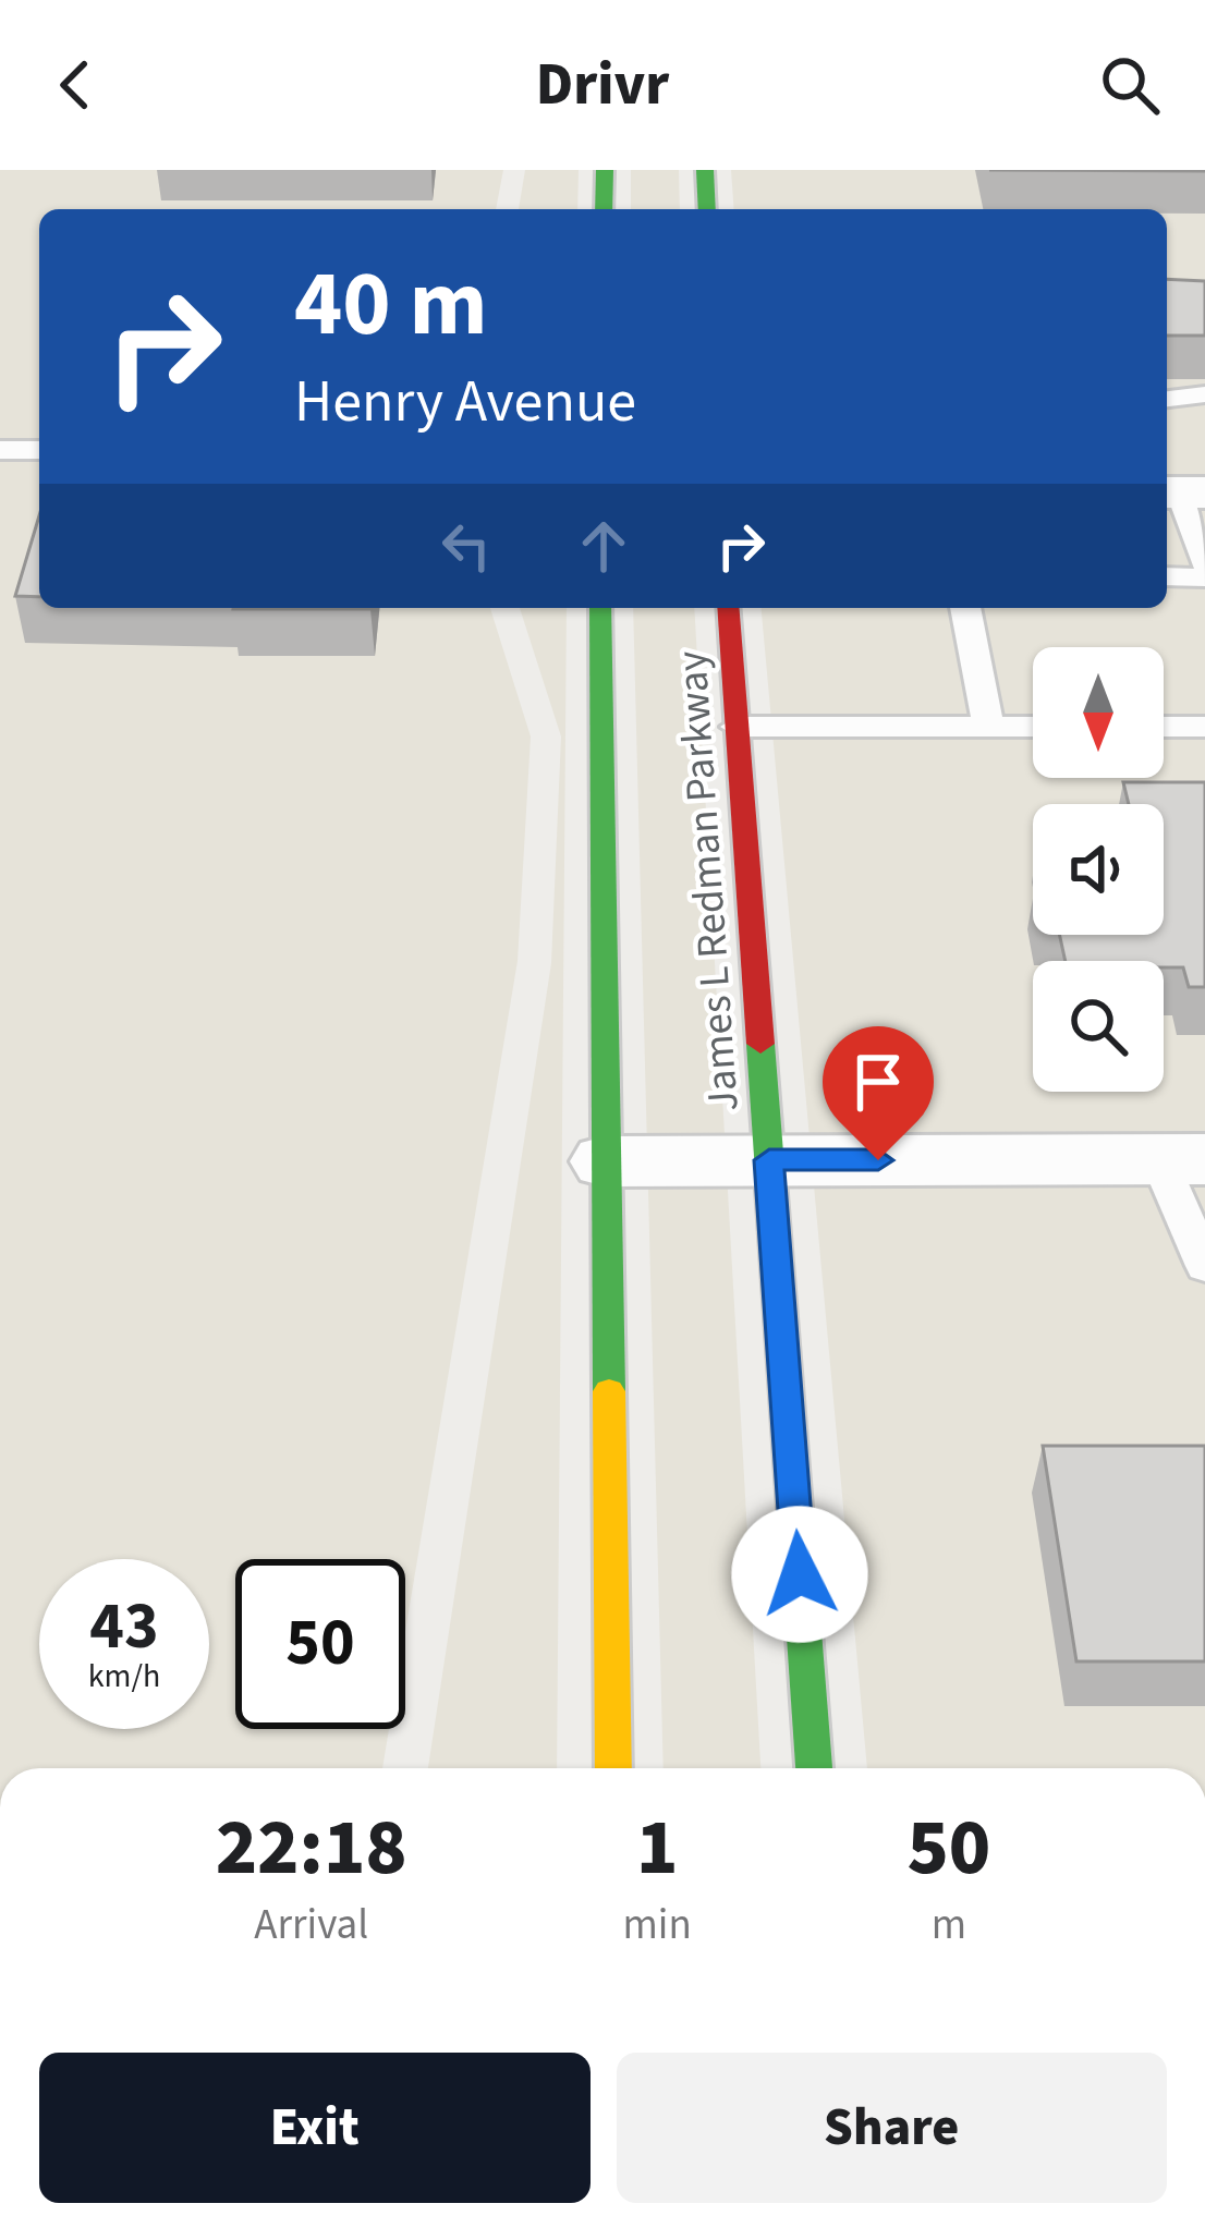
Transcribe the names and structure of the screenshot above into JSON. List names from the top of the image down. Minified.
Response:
{"streets":{"main road":["James L Redman Parkway"]},"north":"bottom","page":{"header":"Drivr","turn":["40 m","Henry Avenue"],"speed":"43 km/h","limit":"50","eta":["22:18","Arrival","1","min","50","m"],"buttons":["Exit","Share"]}}
